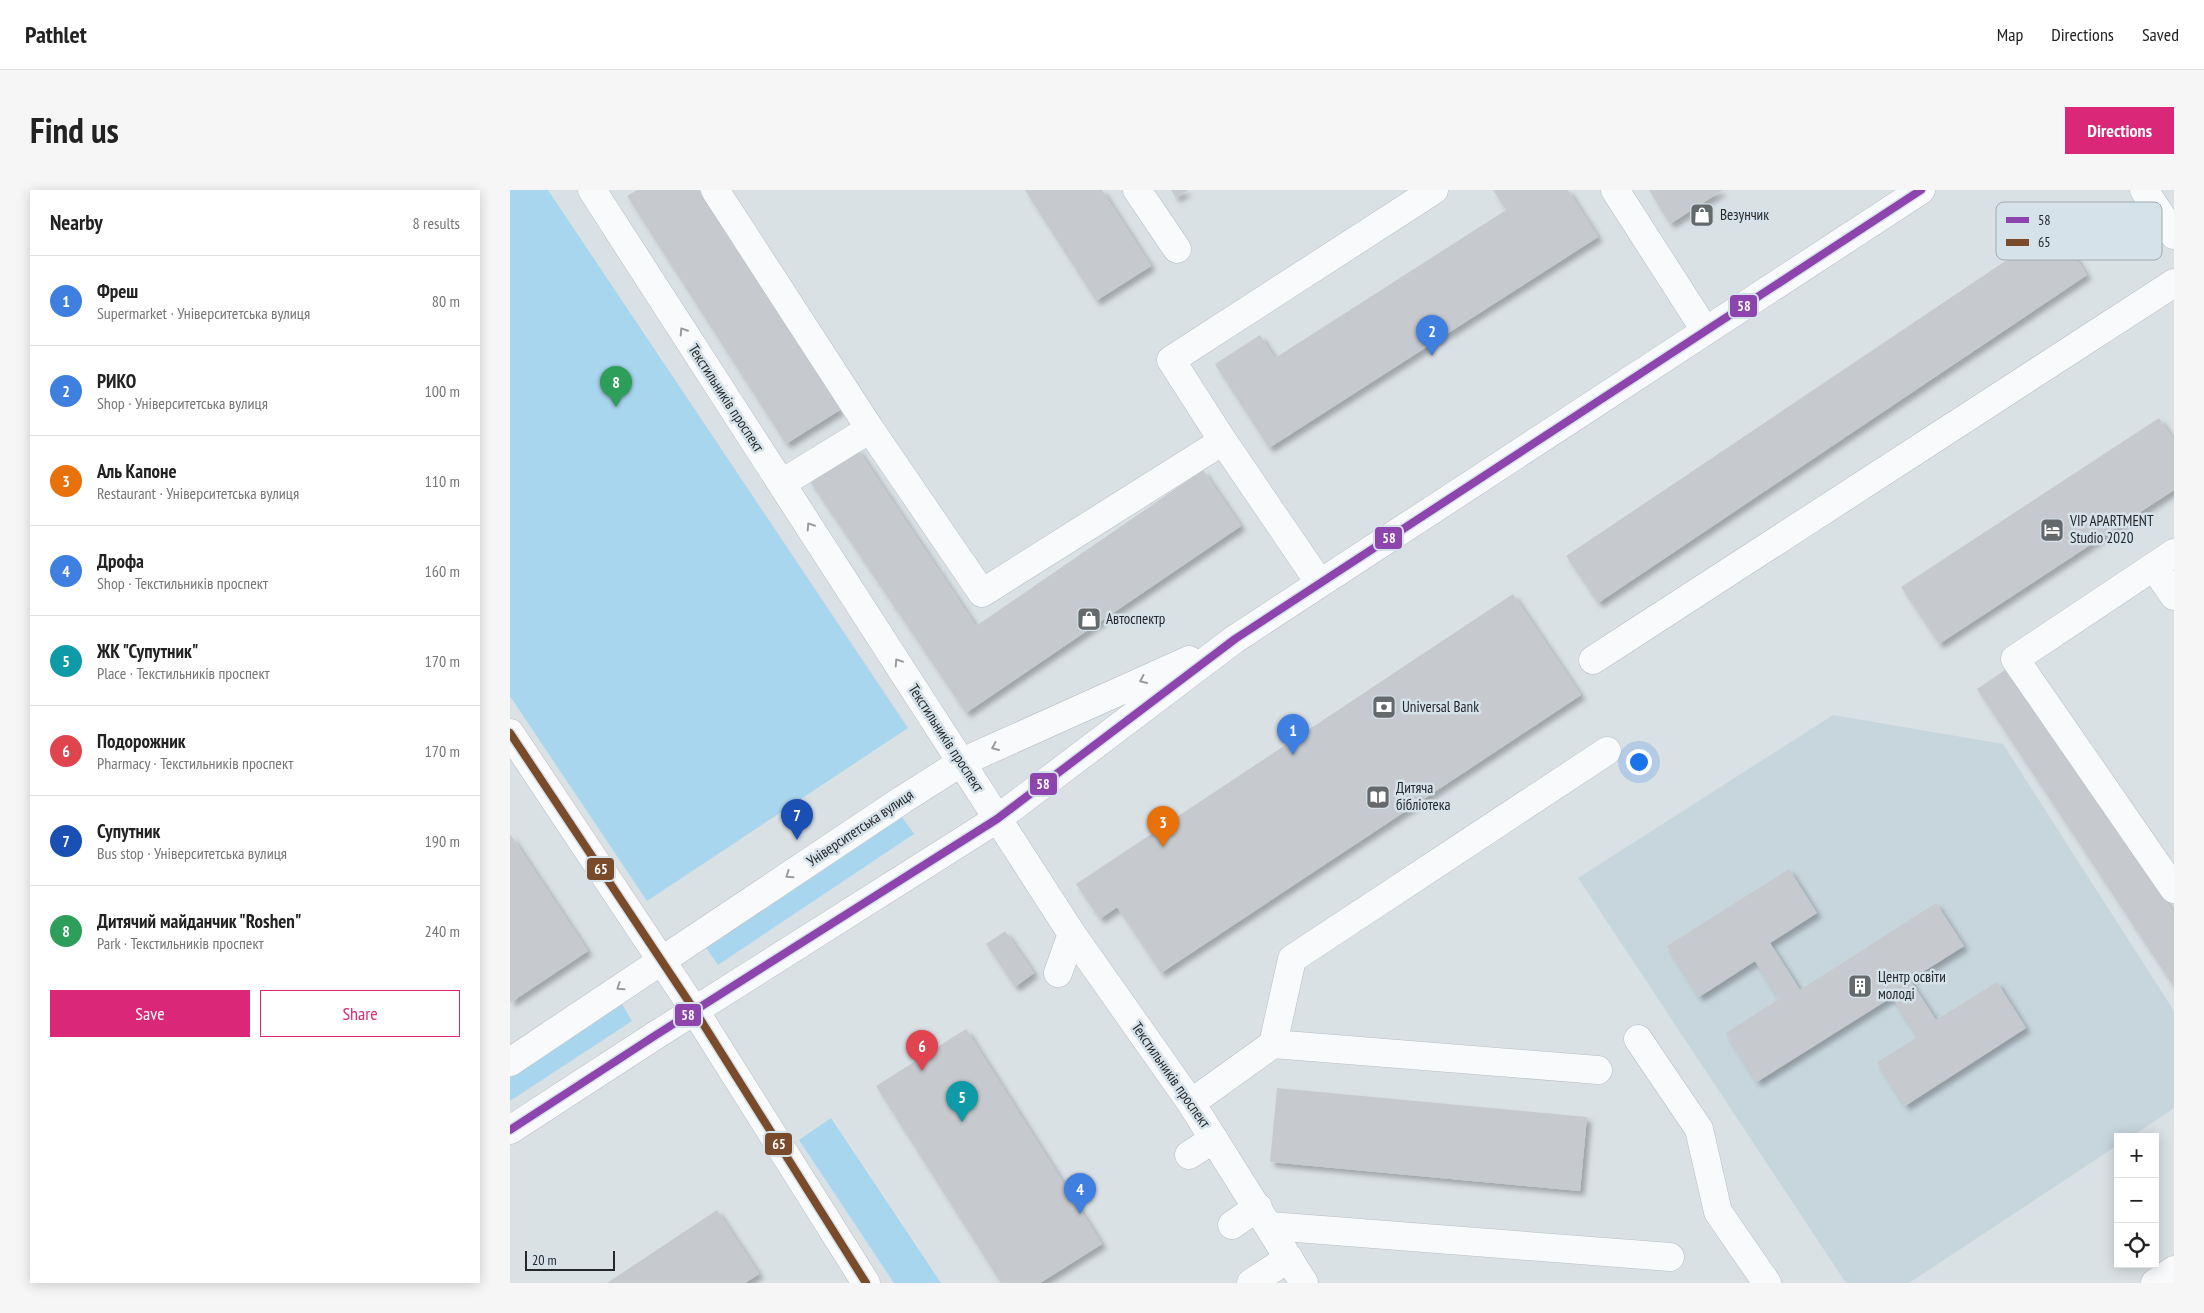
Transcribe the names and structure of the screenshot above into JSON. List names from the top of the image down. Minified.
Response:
{"streets":{"street":["Текстильників проспект","Університетська вулиця"]},"crossings":[["Текстильників проспект","Університетська вулиця"]],"places":{"shop":["Везунчик","Автоспектр"],"hotel":["VIP APARTMENT Studio 2020"],"bank":["Universal Bank"],"library":["Дитяча бібліотека"],"building":["Центр освіти молоді"]},"lines":["transit line 58","transit line 65"],"legend":["58","65"],"scale_bar":"20 m","page":{"header":"Pathlet","nav":["Map","Directions","Saved"],"title":"Find us","buttons":["Directions",["Save","Share"]],"heading":["Nearby","8 results"],"list":[{"mark":"1","name":"Фреш","note":"Supermarket · Університетська вулиця","value":"80 m"},{"mark":"2","name":"РИКО","note":"Shop · Університетська вулиця","value":"100 m"},{"mark":"3","name":"Аль Капоне","note":"Restaurant · Університетська вулиця","value":"110 m"},{"mark":"4","name":"Дрофа","note":"Shop · Текстильників проспект","value":"160 m"},{"mark":"5","name":"ЖК \"Супутник\"","note":"Place · Текстильників проспект","value":"170 m"},{"mark":"6","name":"Подорожник","note":"Pharmacy · Текстильників проспект","value":"170 m"},{"mark":"7","name":"Супутник","note":"Bus stop · Університетська вулиця","value":"190 m"},{"mark":"8","name":"Дитячий майданчик \"Roshen\"","note":"Park · Текстильників проспект","value":"240 m"}],"pins":["2","8","1","7","3","6","5","4"],"map_buttons":["+","−"],"scale":"20 m"}}
